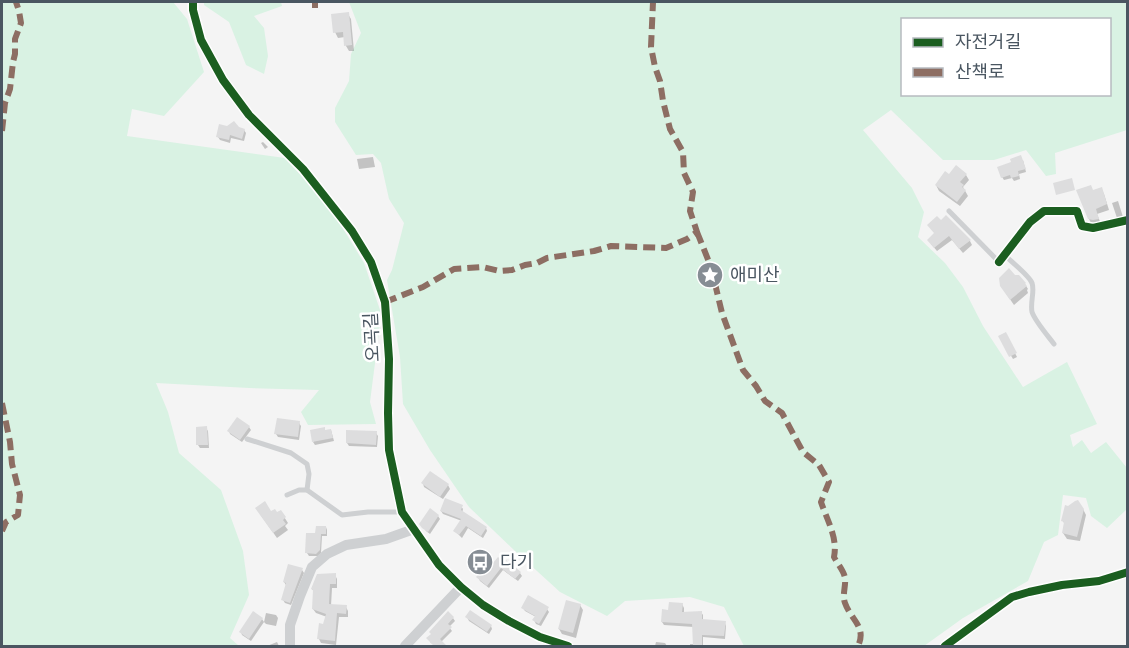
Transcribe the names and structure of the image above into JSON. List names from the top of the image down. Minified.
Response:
{"streets":{"street":["오곡길"]},"places":{"place":["애미산"],"bus stop":["다기"]},"legend":["자전거길","산책로"]}
